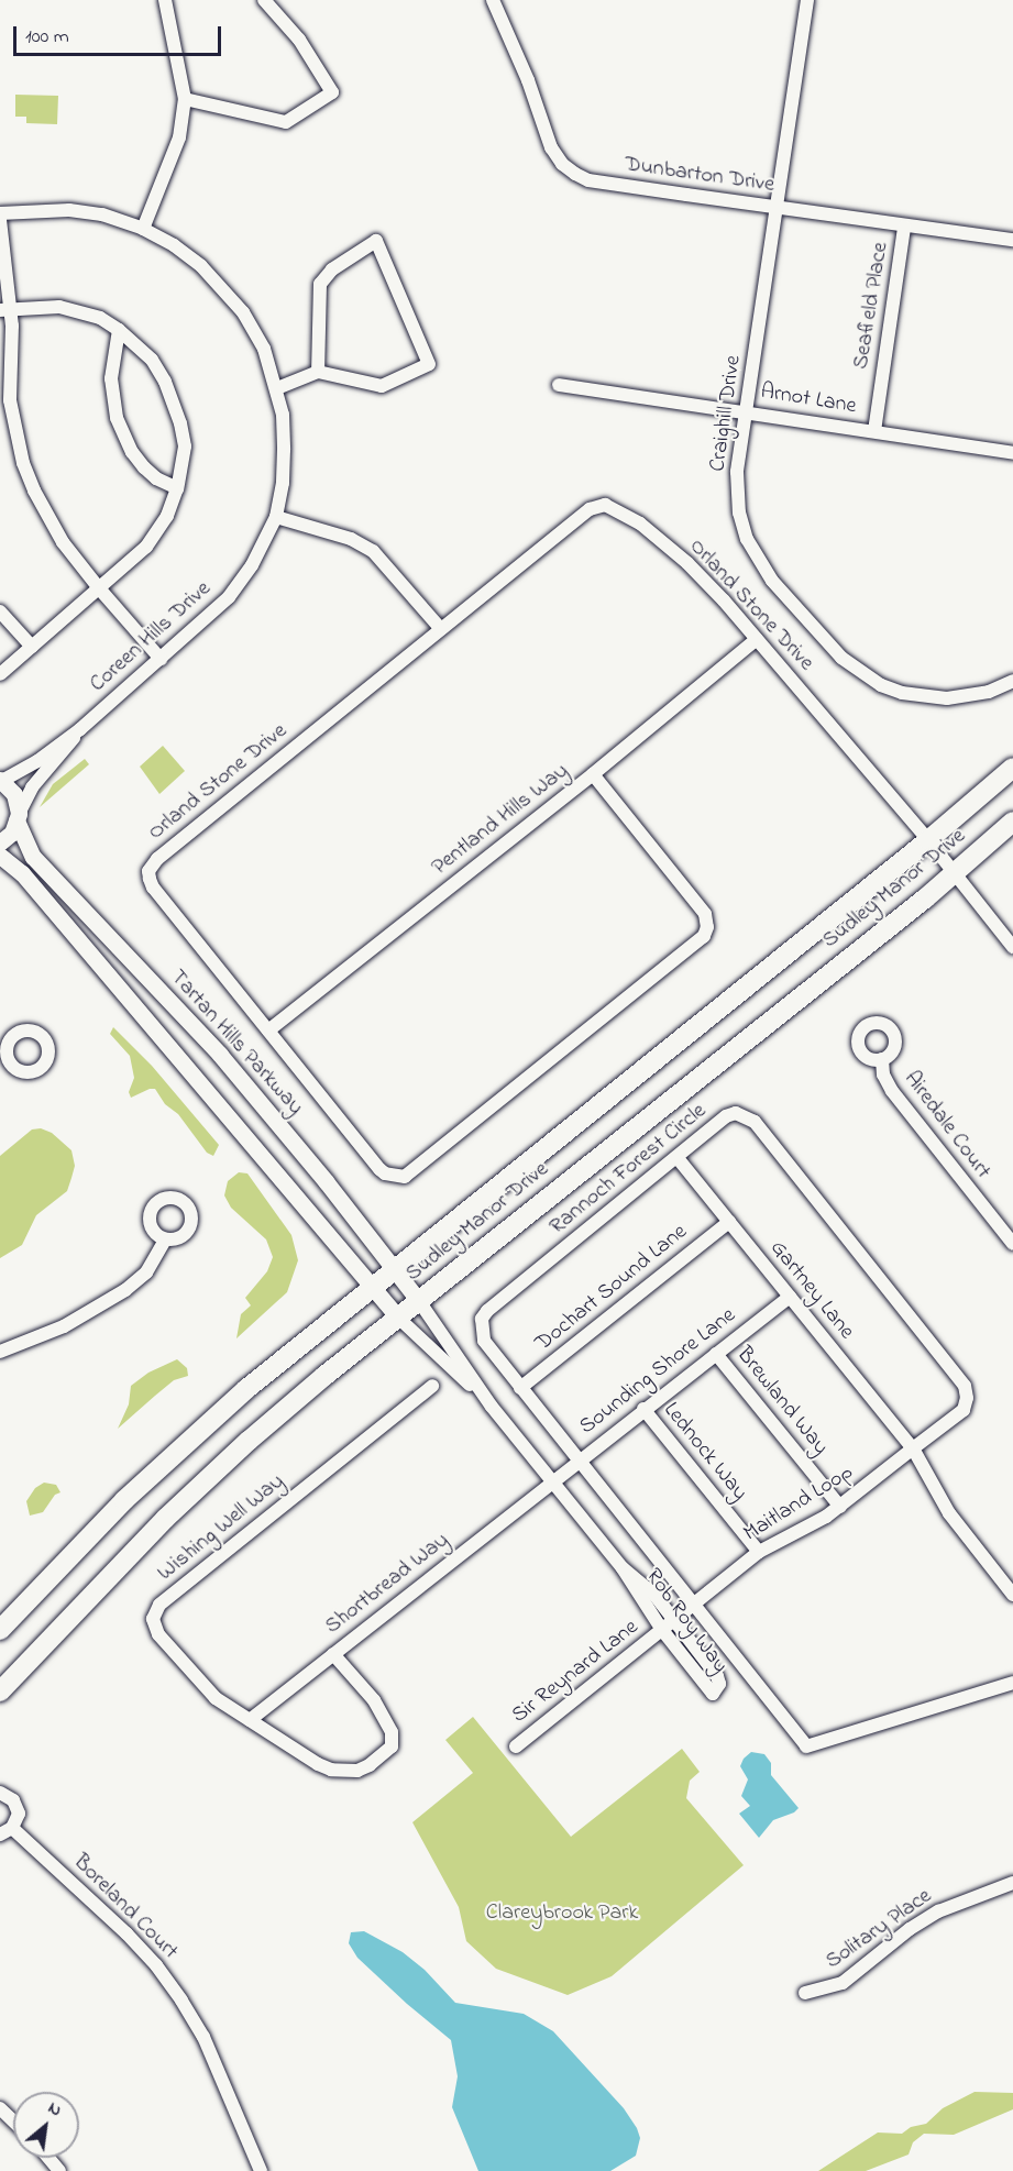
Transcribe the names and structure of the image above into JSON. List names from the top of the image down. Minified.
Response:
{"streets":{"main road":["Sudley Manor Drive"],"street":["Dunbarton Drive","Seafield Place","Arnot Lane","Craighill Drive","Orland Stone Drive","Coreen Hills Drive","Pentland Hills Way","Tartan Hills Parkway","Airedale Court","Rannoch Forest Circle","Dochart Sound Lane","Gartney Lane","Sounding Shore Lane","Brewland Way","Lednock Way","Maitland Loop","Wishing Well Way","Shortbread Way","Rob Roy Way","Sir Reynard Lane","Boreland Court","Solitary Place"]},"crossings":[["Dunbarton Drive","Seafield Place"],["Dunbarton Drive","Craighill Drive"],["Seafield Place","Arnot Lane"],["Arnot Lane","Craighill Drive"],["Orland Stone Drive","Pentland Hills Way"],["Orland Stone Drive","Sudley Manor Drive"],["Coreen Hills Drive","Tartan Hills Parkway"],["Sudley Manor Drive","Tartan Hills Parkway"],["Sudley Manor Drive","Rob Roy Way"],["Tartan Hills Parkway","Rob Roy Way"],["Rannoch Forest Circle","Dochart Sound Lane"],["Rannoch Forest Circle","Gartney Lane"],["Rannoch Forest Circle","Sounding Shore Lane"],["Rannoch Forest Circle","Maitland Loop"],["Dochart Sound Lane","Gartney Lane"],["Gartney Lane","Sounding Shore Lane"],["Gartney Lane","Maitland Loop"],["Sounding Shore Lane","Brewland Way"],["Sounding Shore Lane","Lednock Way"],["Sounding Shore Lane","Shortbread Way"],["Sounding Shore Lane","Rob Roy Way"],["Brewland Way","Maitland Loop"],["Lednock Way","Maitland Loop"],["Maitland Loop","Rob Roy Way"],["Maitland Loop","Sir Reynard Lane"],["Wishing Well Way","Shortbread Way"],["Shortbread Way","Rob Roy Way"],["Rob Roy Way","Sir Reynard Lane"]],"parks":["Clareybrook Park"],"scale_bar":"100 m","north":"top right"}
